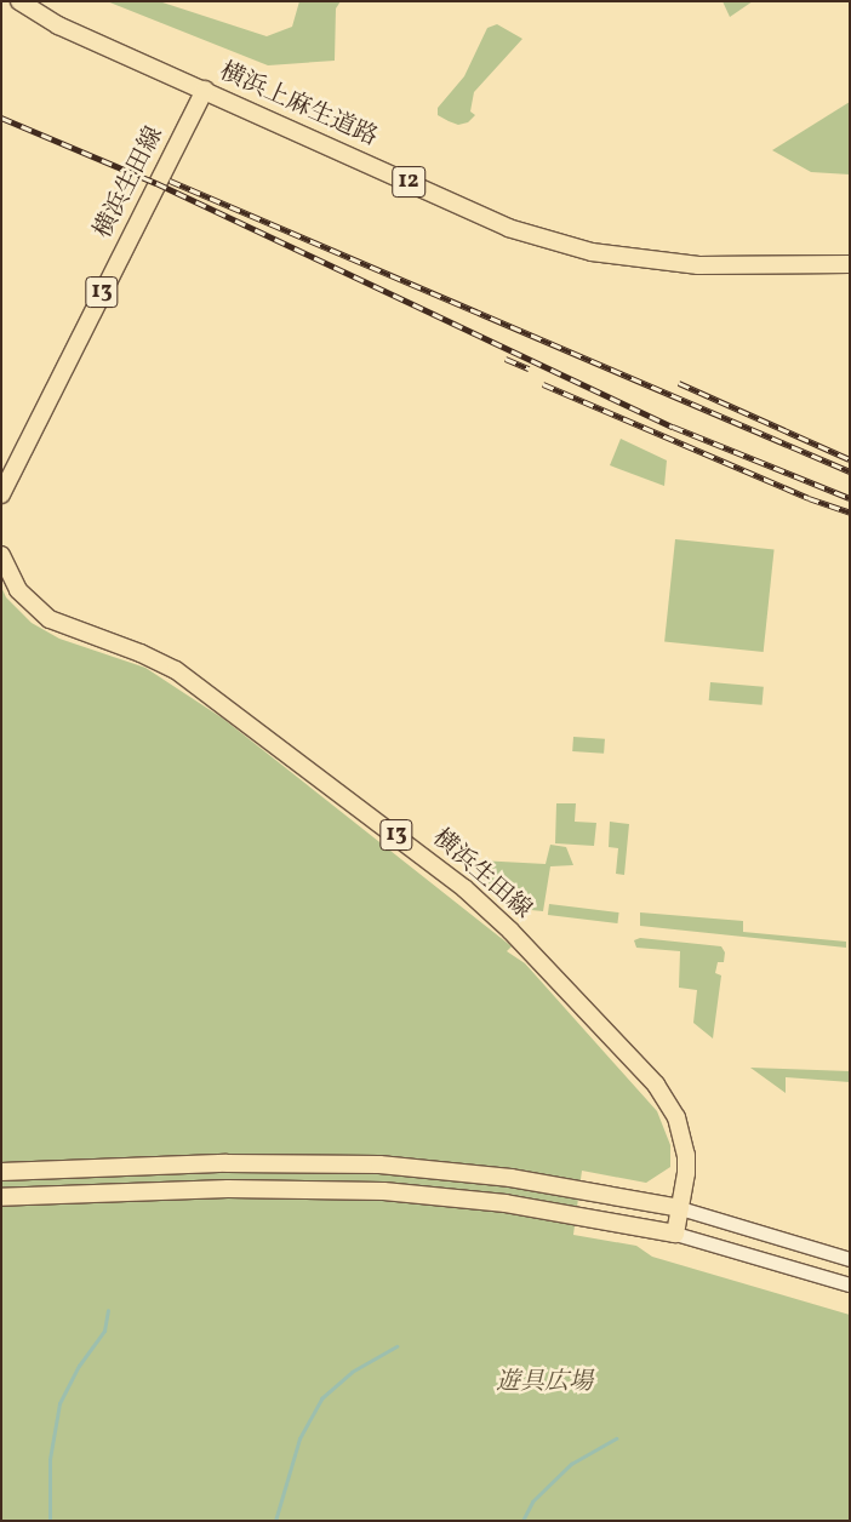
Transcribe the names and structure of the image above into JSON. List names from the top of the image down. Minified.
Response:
{"streets":{"main road":["横浜上麻生道路","12","横浜生田線","13"]},"crossings":[["横浜上麻生道路","横浜生田線"]],"parks":["遊具広場"]}
